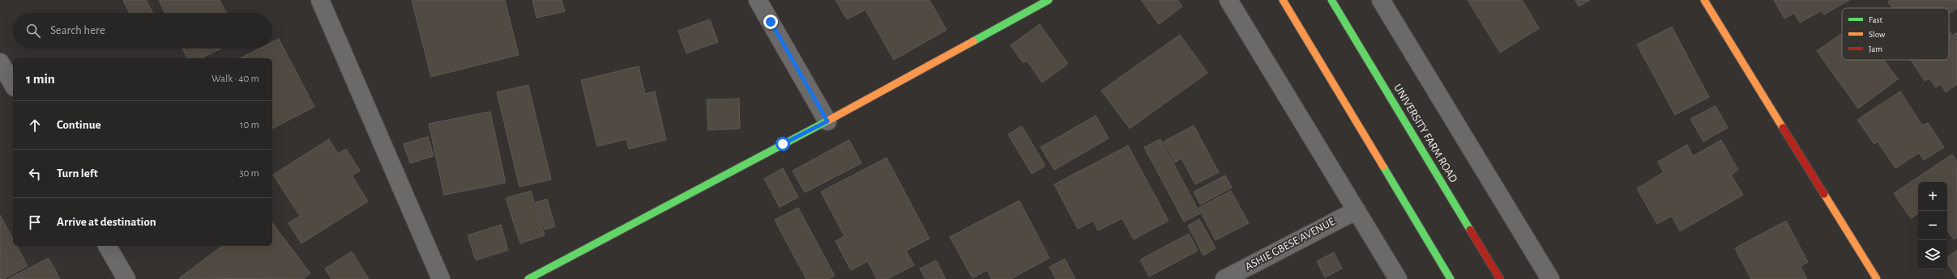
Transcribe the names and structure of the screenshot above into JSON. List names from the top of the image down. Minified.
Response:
{"streets":{"street":["UNIVERSITY FARM ROAD","ASHIE GBESE AVENUE"]},"legend":["Fast","Slow","Jam"],"page":{"search":"Search here","heading":["1 min","Walk · 40 m"],"list":[["Continue","10 m"],["Turn left","30 m"],"Arrive at destination"],"map_buttons":["+","−"]}}
